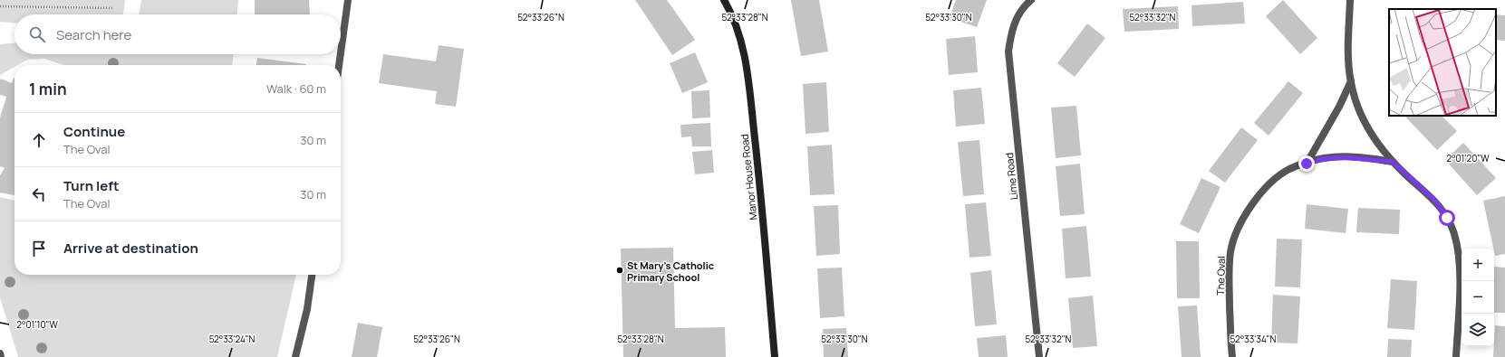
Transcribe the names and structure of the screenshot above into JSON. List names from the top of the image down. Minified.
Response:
{"streets":{"main road":["Manor House Road"],"street":["Lime Road","The Oval"]},"places":["St Mary's Catholic Primary School"],"page":{"search":"Search here","heading":["1 min","Walk · 60 m"],"list":[["Continue","The Oval","30 m"],["Turn left","The Oval","30 m"],"Arrive at destination"],"map_buttons":["+","−"]},"coordinates":["52°33'26\"N","52°33'28\"N","52°33'30\"N","52°33'32\"N","2°01'20\"W","2°01'10\"W","52°33'24\"N","52°33'34\"N"]}
